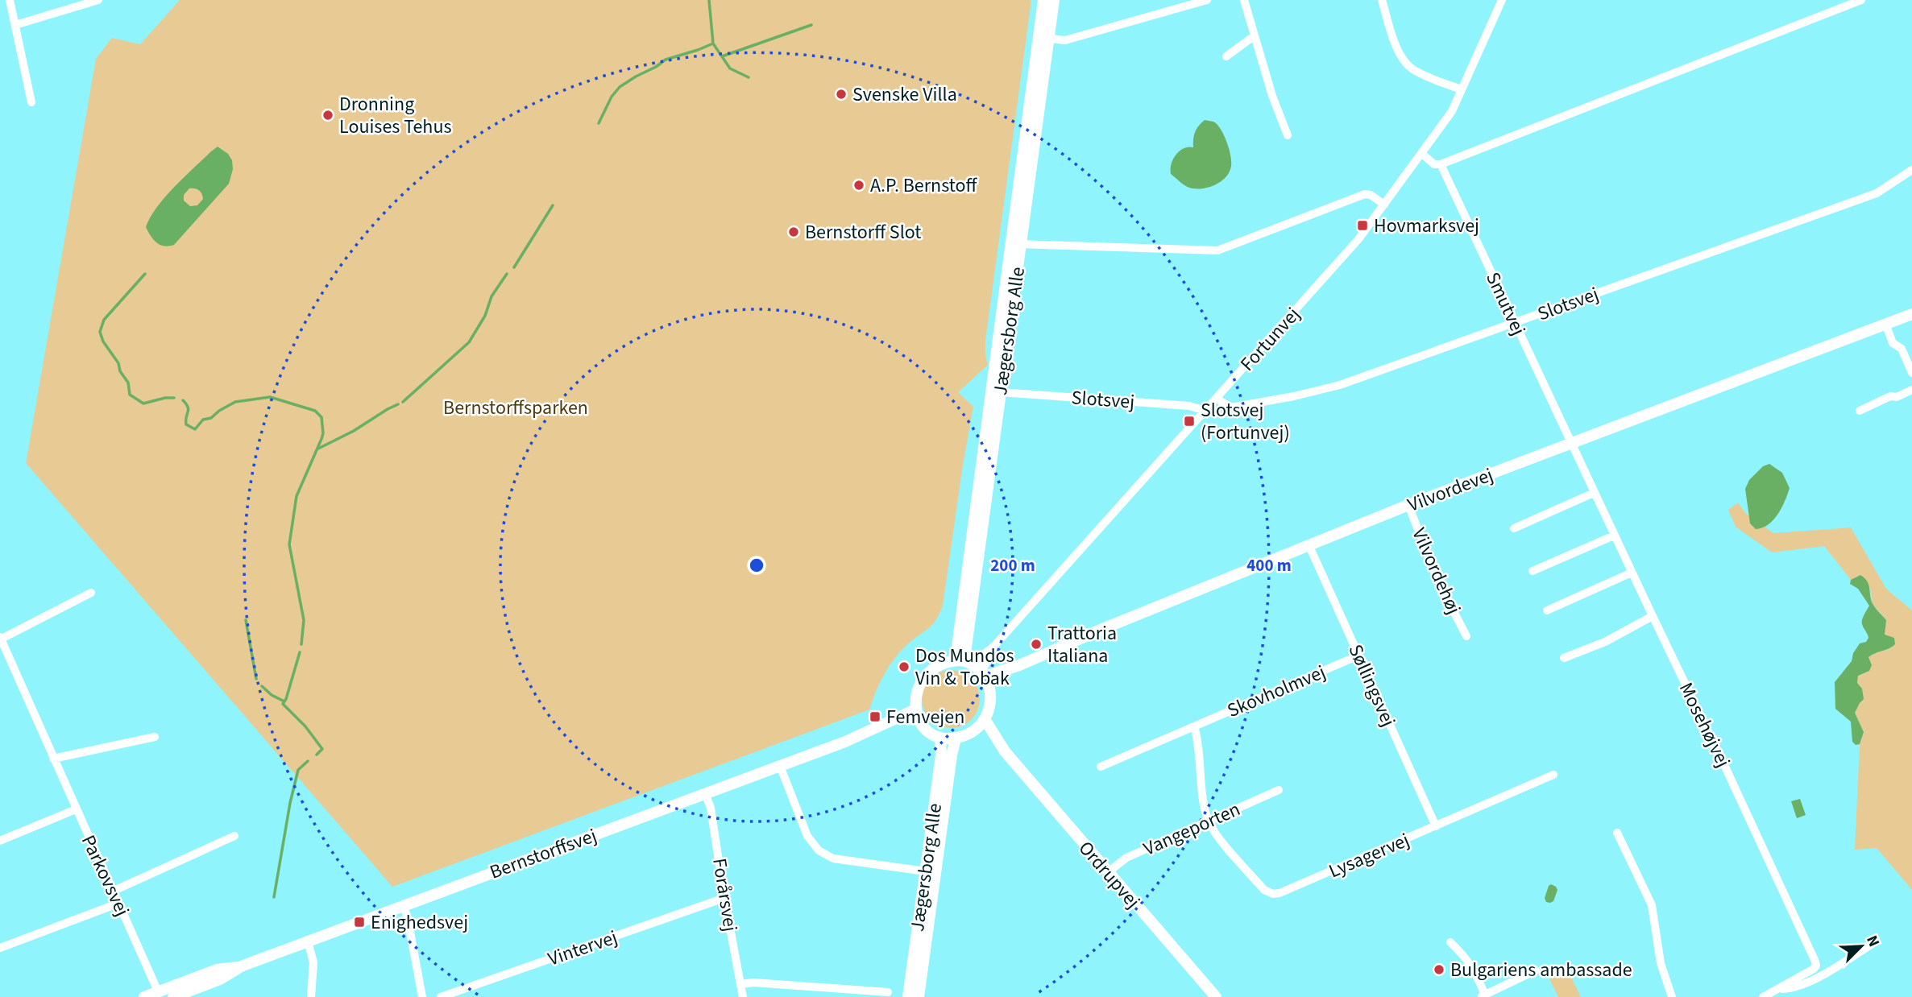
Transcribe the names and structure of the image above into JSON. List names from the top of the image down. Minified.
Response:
{"streets":{"street":["Smutvej","Slotsvej","Jægersborg Alle","Fortunvej","Vilvordevej","Vilvordehøj","Søllingsvej","Skovholmvej","Mosehøjvej","Vangeporten","Bernstorffsvej","Lysagervej","Ordrupvej","Parkovsvej","Forårsvej","Vintervej"]},"crossings":[["Smutvej","Slotsvej"],["Smutvej","Vilvordevej"],["Smutvej","Mosehøjvej"],["Slotsvej","Jægersborg Alle"],["Slotsvej","Fortunvej"],["Jægersborg Alle","Fortunvej"],["Jægersborg Alle","Vilvordevej"],["Jægersborg Alle","Bernstorffsvej"],["Jægersborg Alle","Ordrupvej"],["Fortunvej","Vilvordevej"],["Fortunvej","Bernstorffsvej"],["Fortunvej","Ordrupvej"],["Vilvordevej","Vilvordehøj"],["Vilvordevej","Søllingsvej"],["Vilvordevej","Mosehøjvej"],["Vilvordevej","Bernstorffsvej"],["Vilvordevej","Ordrupvej"],["Søllingsvej","Skovholmvej"],["Søllingsvej","Lysagervej"],["Vangeporten","Lysagervej"],["Vangeporten","Ordrupvej"],["Bernstorffsvej","Ordrupvej"],["Bernstorffsvej","Parkovsvej"],["Bernstorffsvej","Forårsvej"],["Forårsvej","Vintervej"]],"parks":["Bernstorffsparken"],"places":{"other":["Svenske Villa","Dronning Louises Tehus","A.P. Bernstoff","Bernstorff Slot","Trattoria Italiana","Dos Mundos Vin & Tobak","Bulgariens ambassade"],"transit":["Hovmarksvej","Slotsvej (Fortunvej)","Femvejen","Enighedsvej"]},"north":"top right","rings":["200 m","400 m"]}
